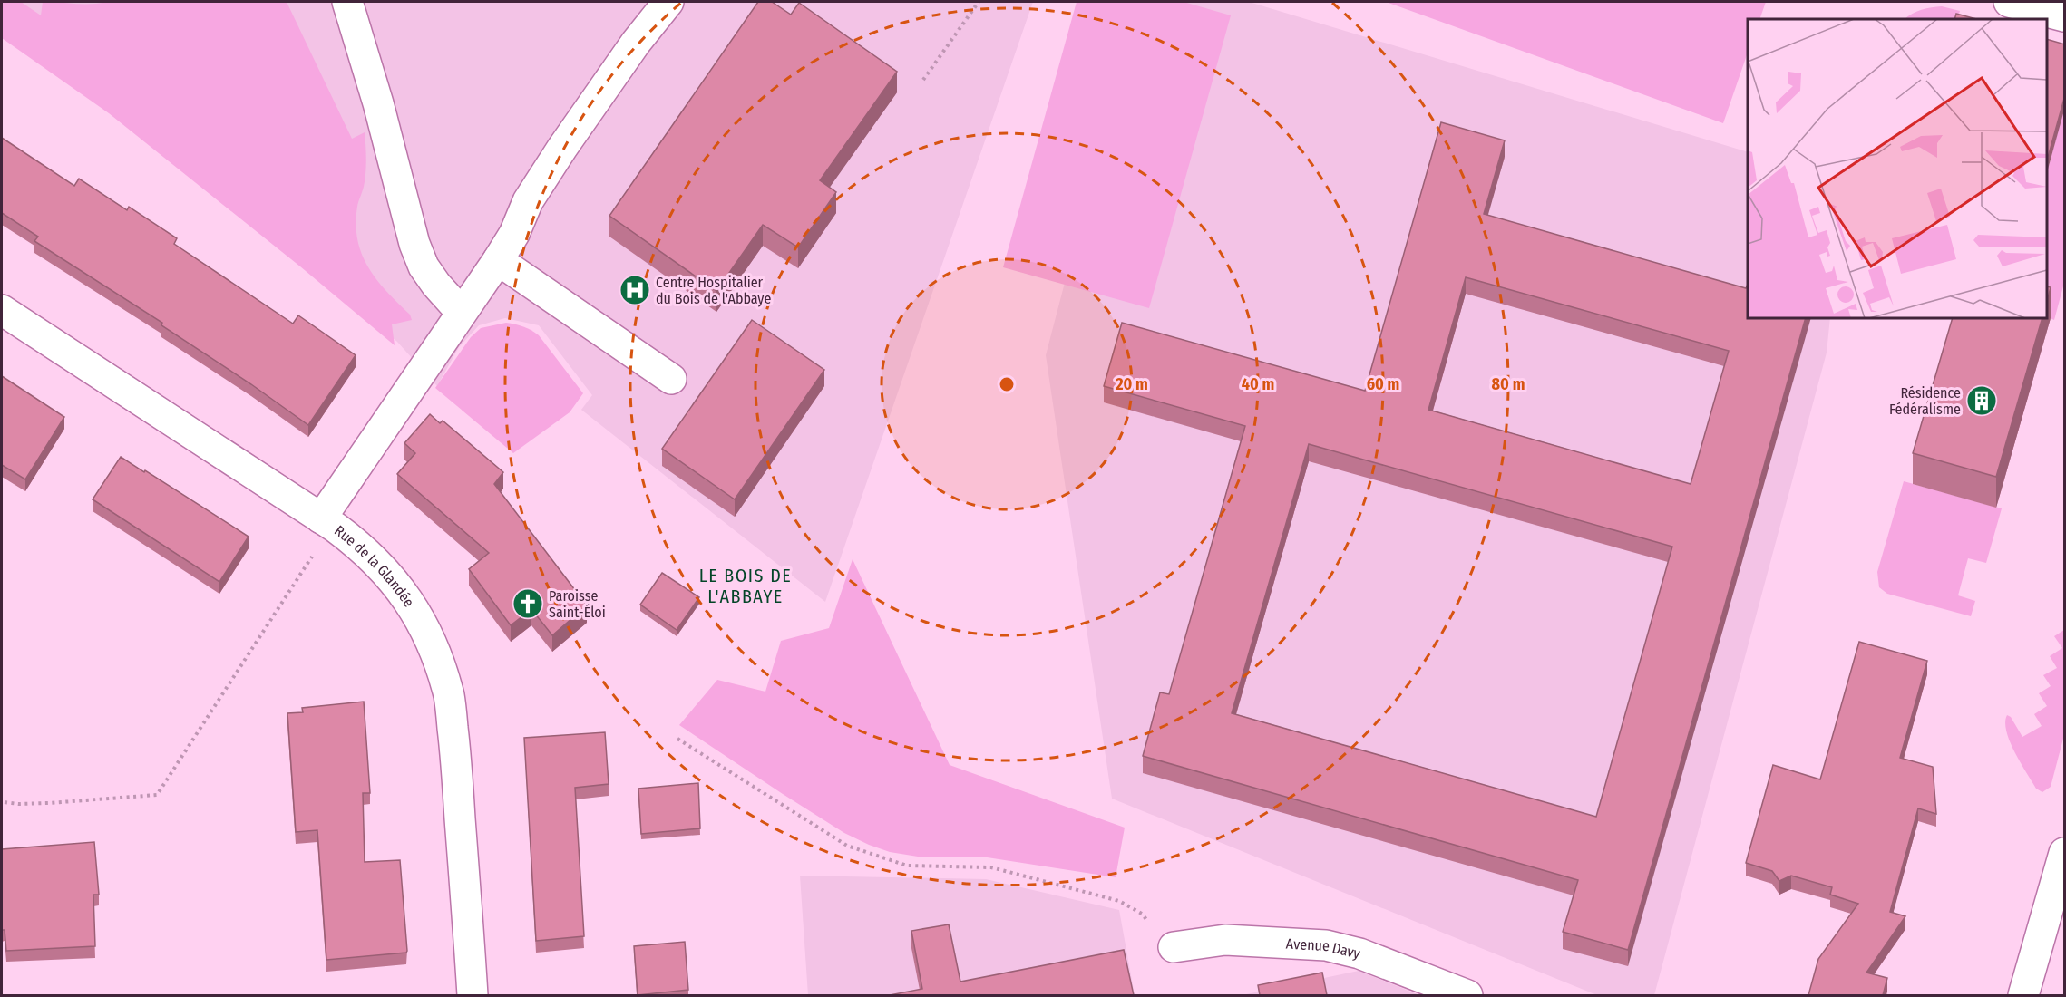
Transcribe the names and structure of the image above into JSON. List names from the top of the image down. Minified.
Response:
{"streets":{"street":["Rue de la Glandée","Avenue Davy"]},"districts":["LE BOIS DE L'ABBAYE"],"places":{"hospital":["Centre Hospitalier du Bois de l'Abbaye"],"building":["Résidence Fédéralisme"],"church":["Paroisse Saint-Éloi"]},"rings":["20 m","40 m","60 m","80 m"]}
